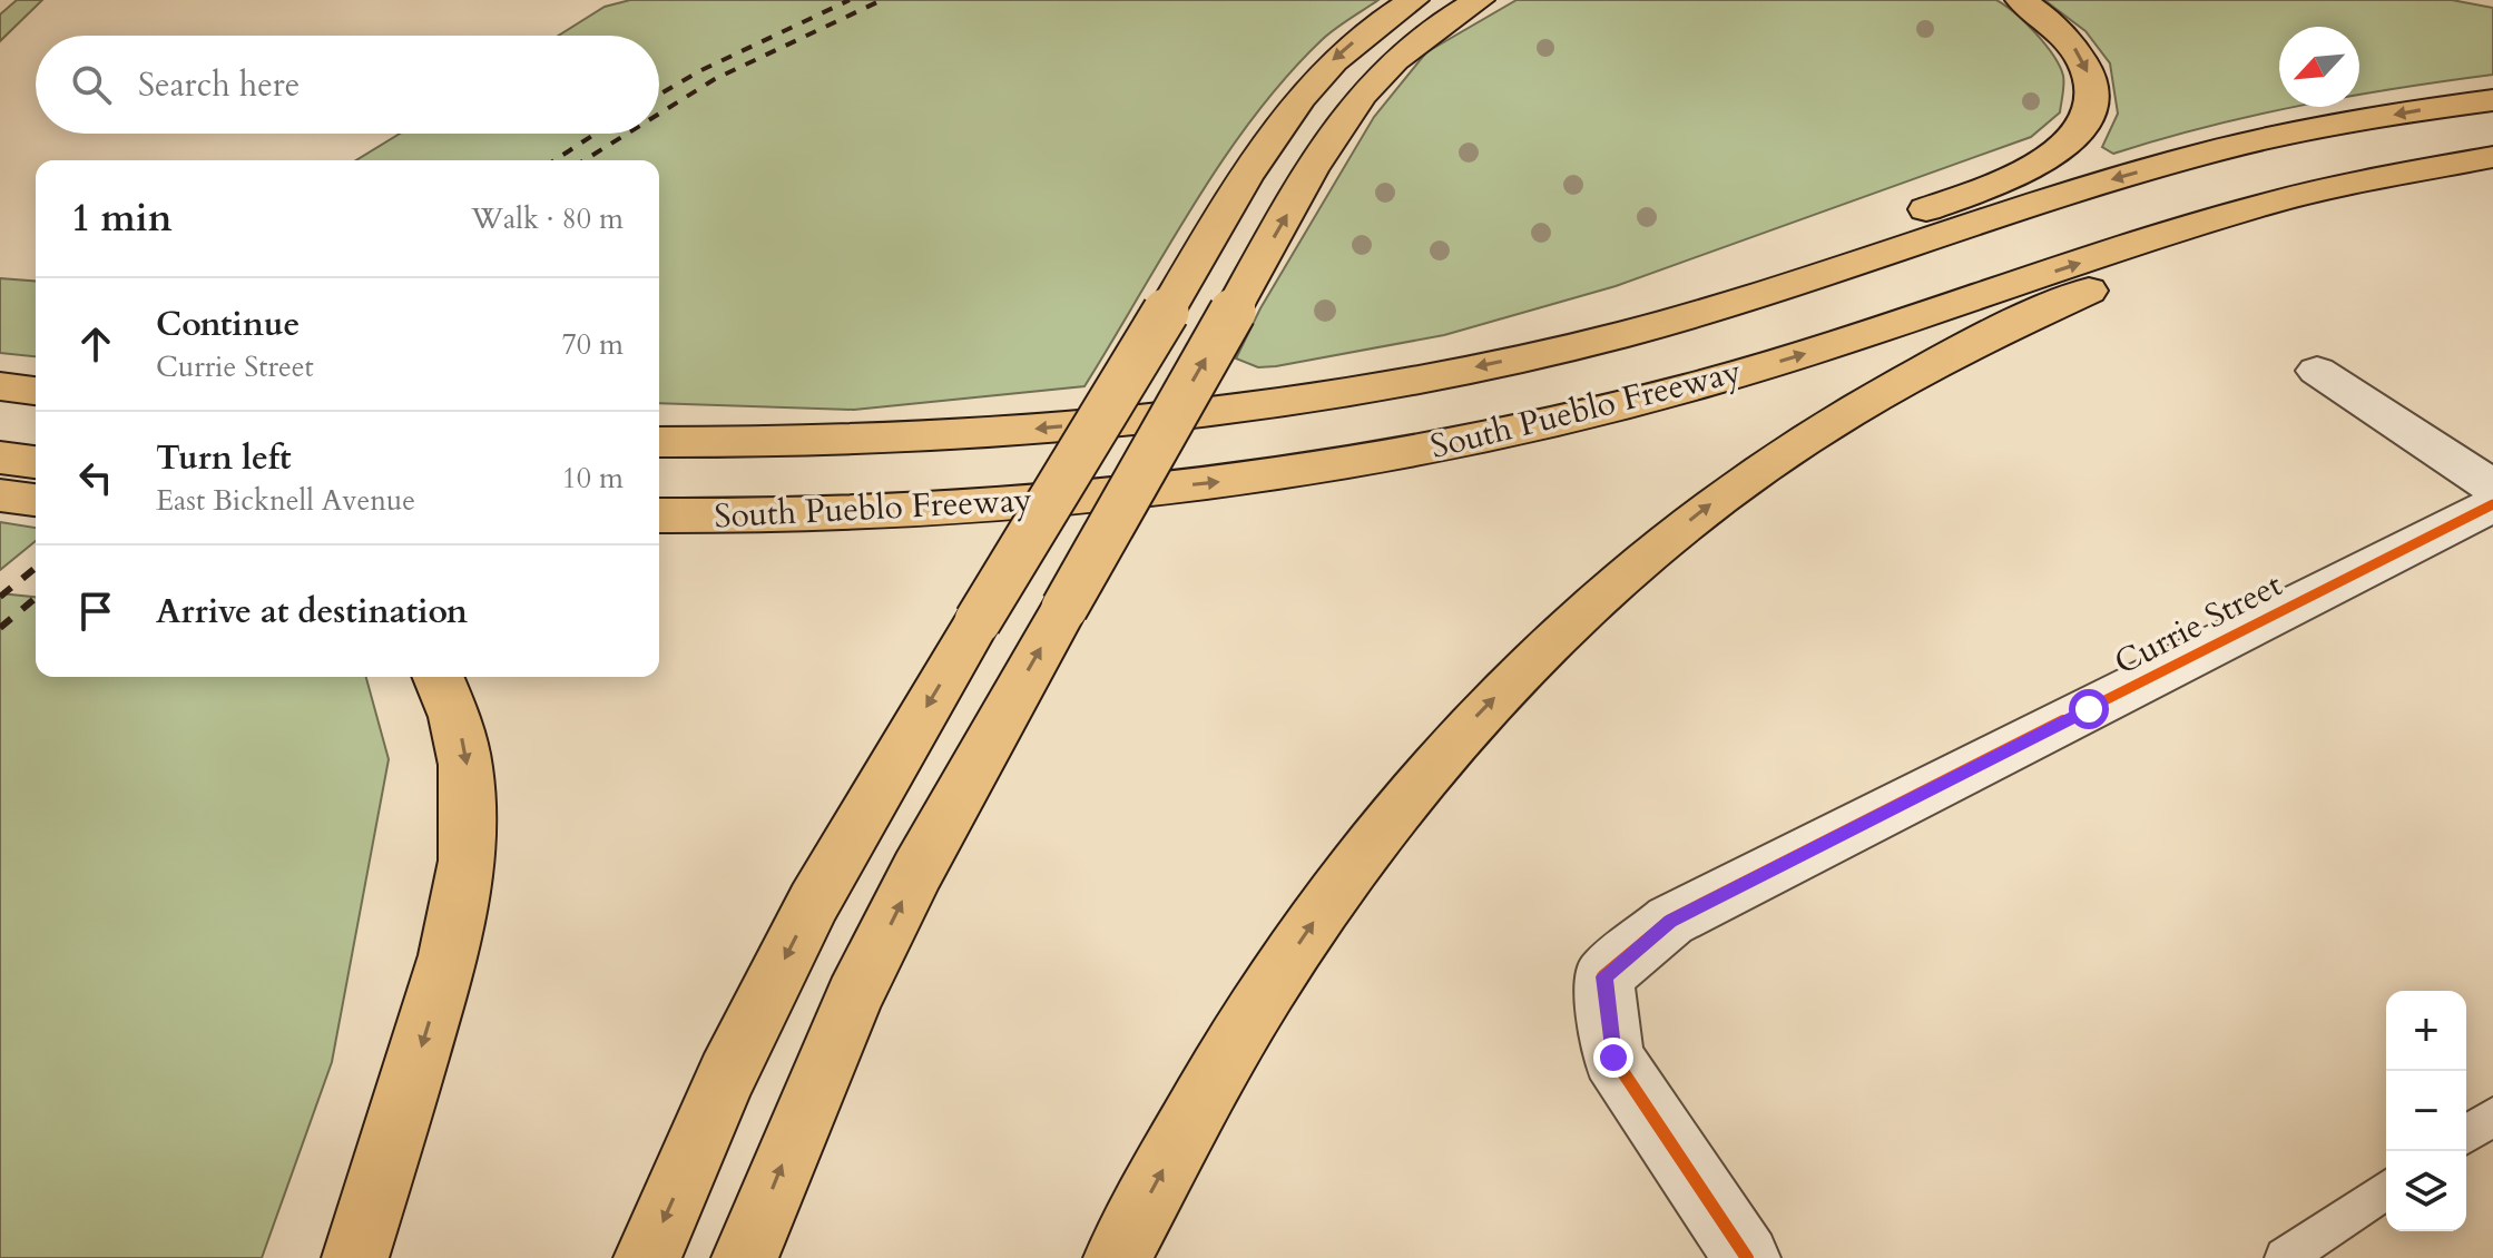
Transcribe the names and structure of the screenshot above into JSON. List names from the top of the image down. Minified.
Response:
{"streets":{"highway":["South Pueblo Freeway"],"street":["Currie Street"]},"north":"bottom left","page":{"search":"Search here","heading":["1 min","Walk · 80 m"],"list":[["Continue","Currie Street","70 m"],["Turn left","East Bicknell Avenue","10 m"],"Arrive at destination"],"map_buttons":["+","−"]}}
